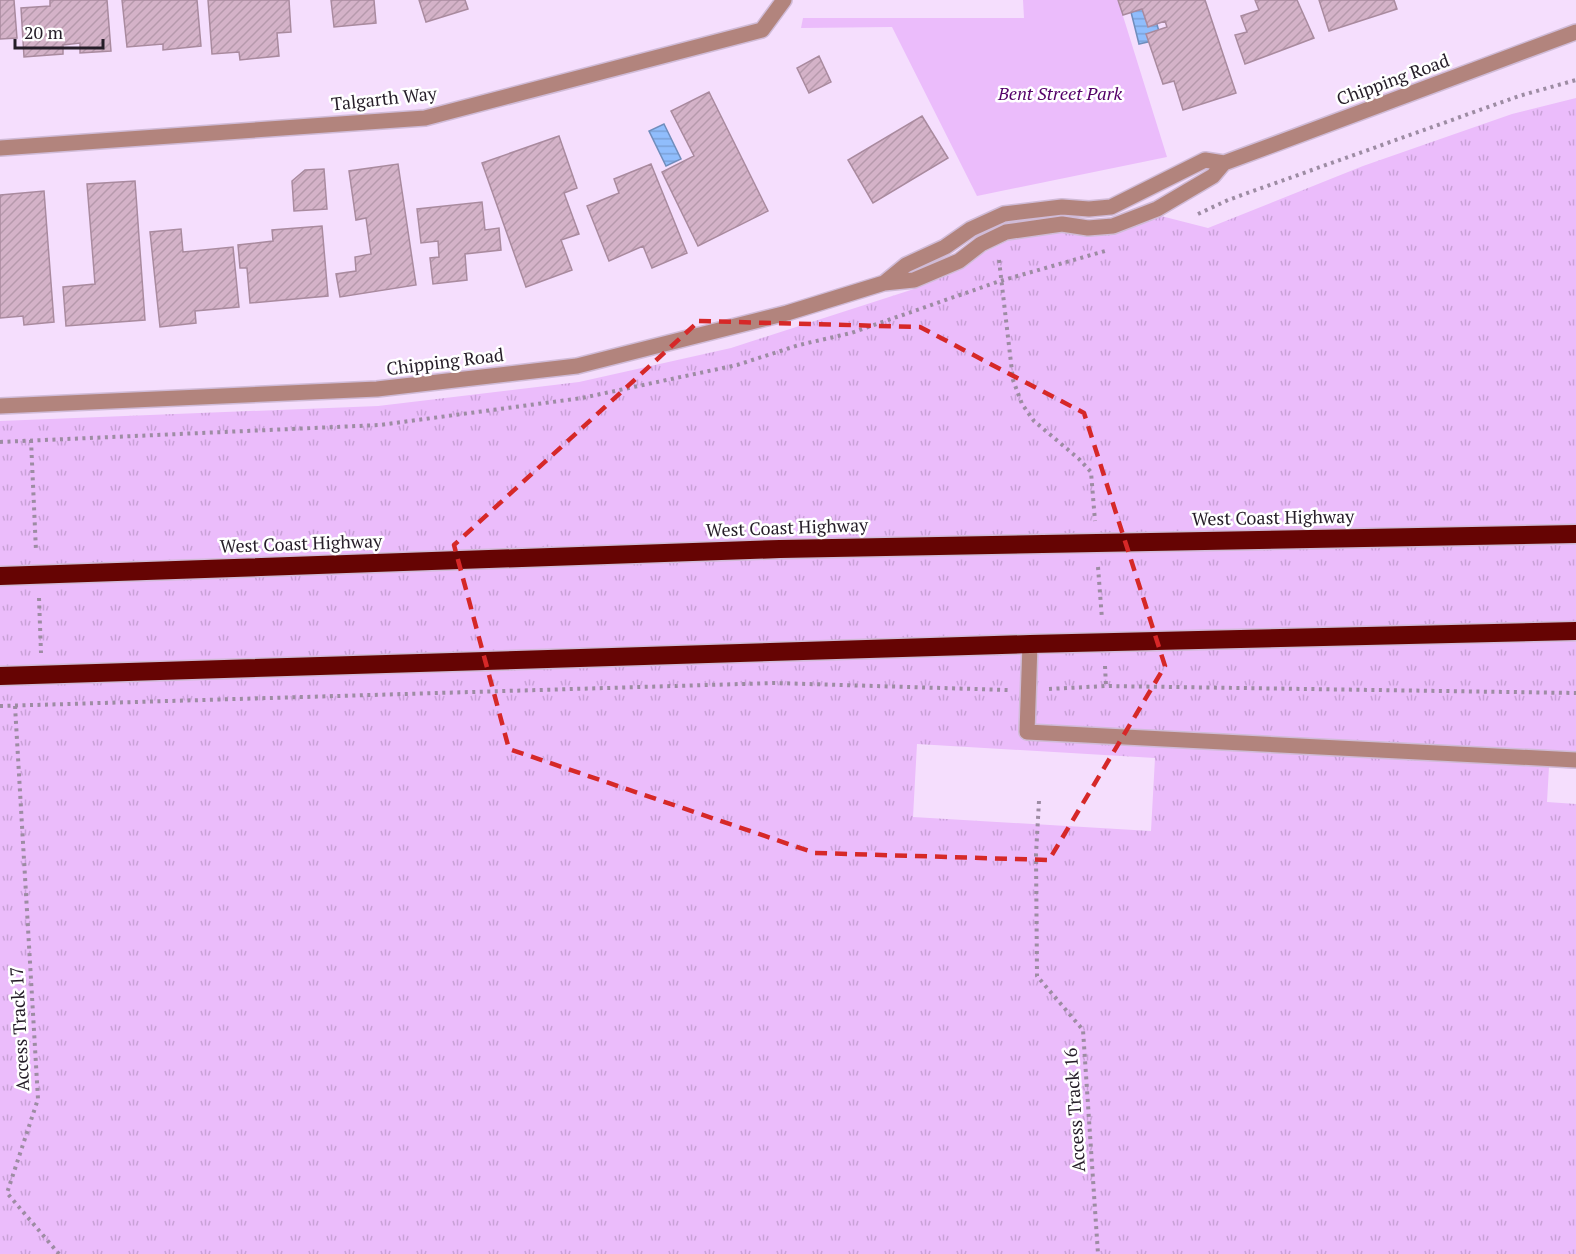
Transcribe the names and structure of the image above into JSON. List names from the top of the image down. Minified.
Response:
{"streets":{"highway":["West Coast Highway"],"street":["Chipping Road","Talgarth Way"],"path":["Access Track 17","Access Track 16"]},"parks":["Bent Street Park"],"scale_bar":"20 m"}
